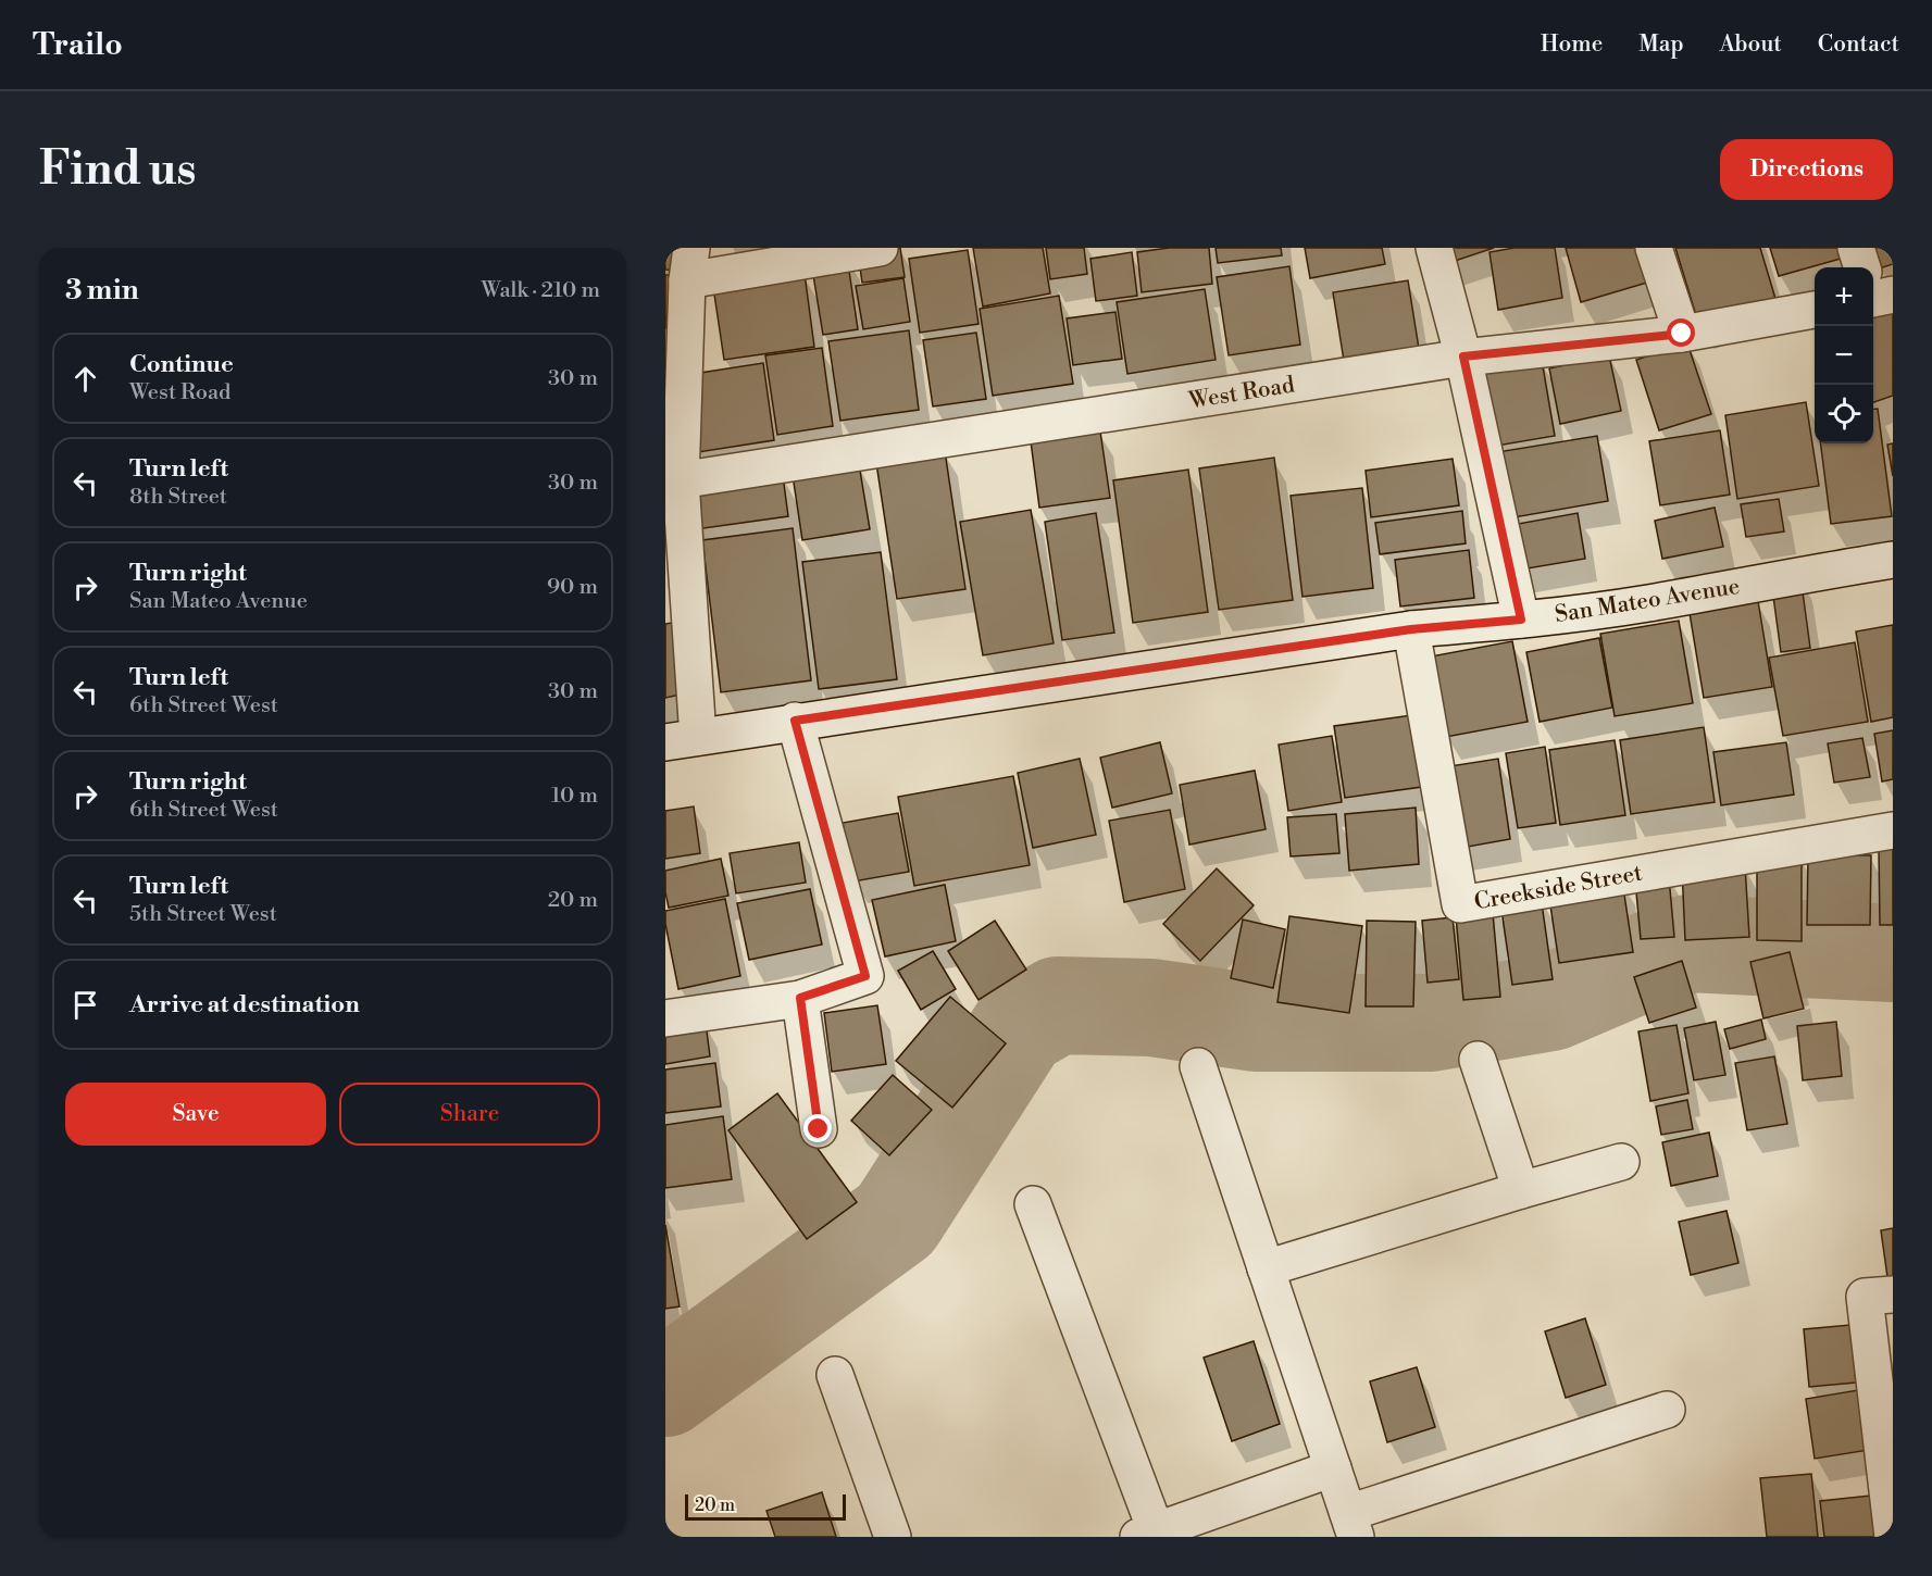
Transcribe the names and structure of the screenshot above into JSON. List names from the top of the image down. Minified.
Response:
{"streets":{"street":["West Road","San Mateo Avenue","Creekside Street"]},"crossings":[["San Mateo Avenue","Creekside Street"]],"scale_bar":"20 m","page":{"header":"Trailo","nav":["Home","Map","About","Contact"],"buttons":["Directions",["Save","Share"]],"title":"Find us","heading":["3 min","Walk · 210 m"],"map_buttons":["+","−"],"list":[["Continue","West Road","30 m"],["Turn left","8th Street","30 m"],["Turn right","San Mateo Avenue","90 m"],["Turn left","6th Street West","30 m"],["Turn right","6th Street West","10 m"],["Turn left","5th Street West","20 m"],"Arrive at destination"],"scale":"20 m"}}
